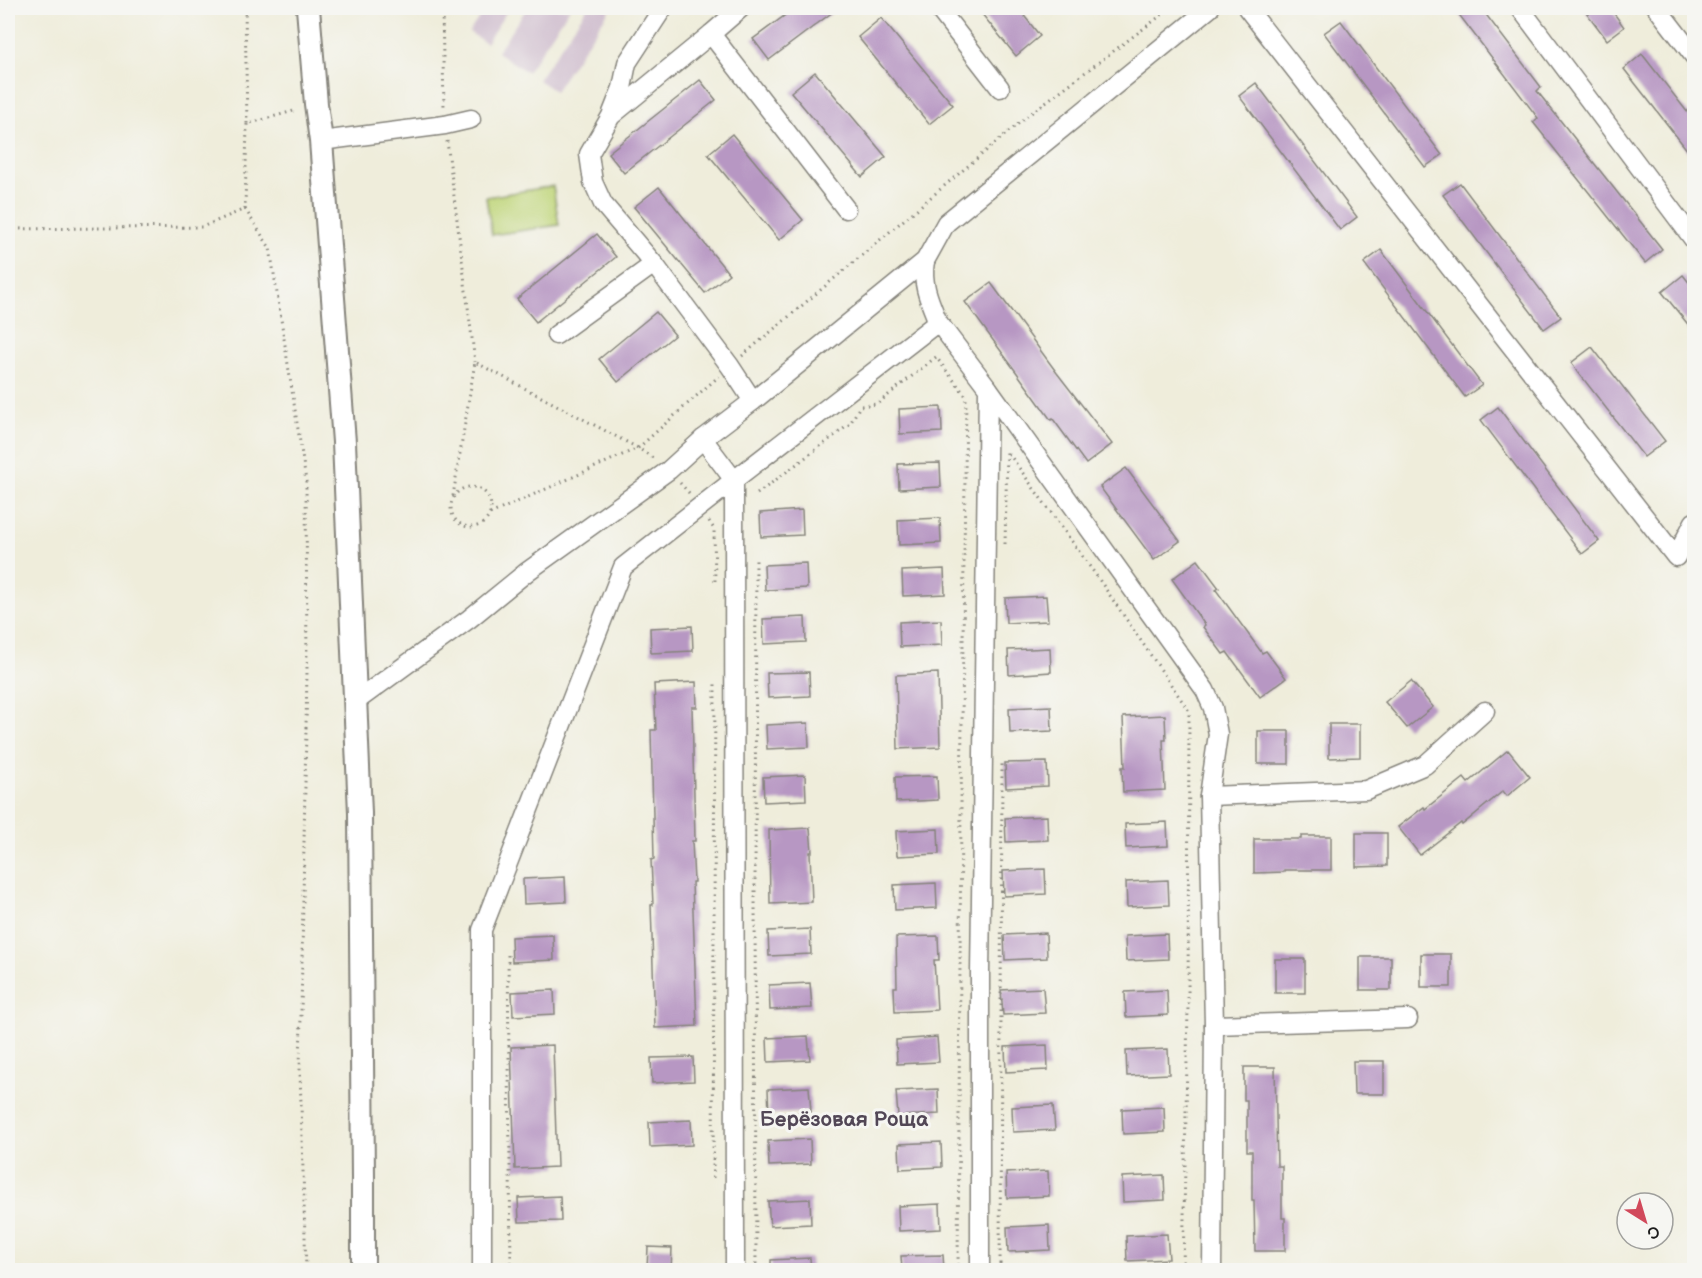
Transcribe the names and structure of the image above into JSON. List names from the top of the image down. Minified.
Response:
{"districts":["Берёзовая Роща"],"north":"bottom right"}
